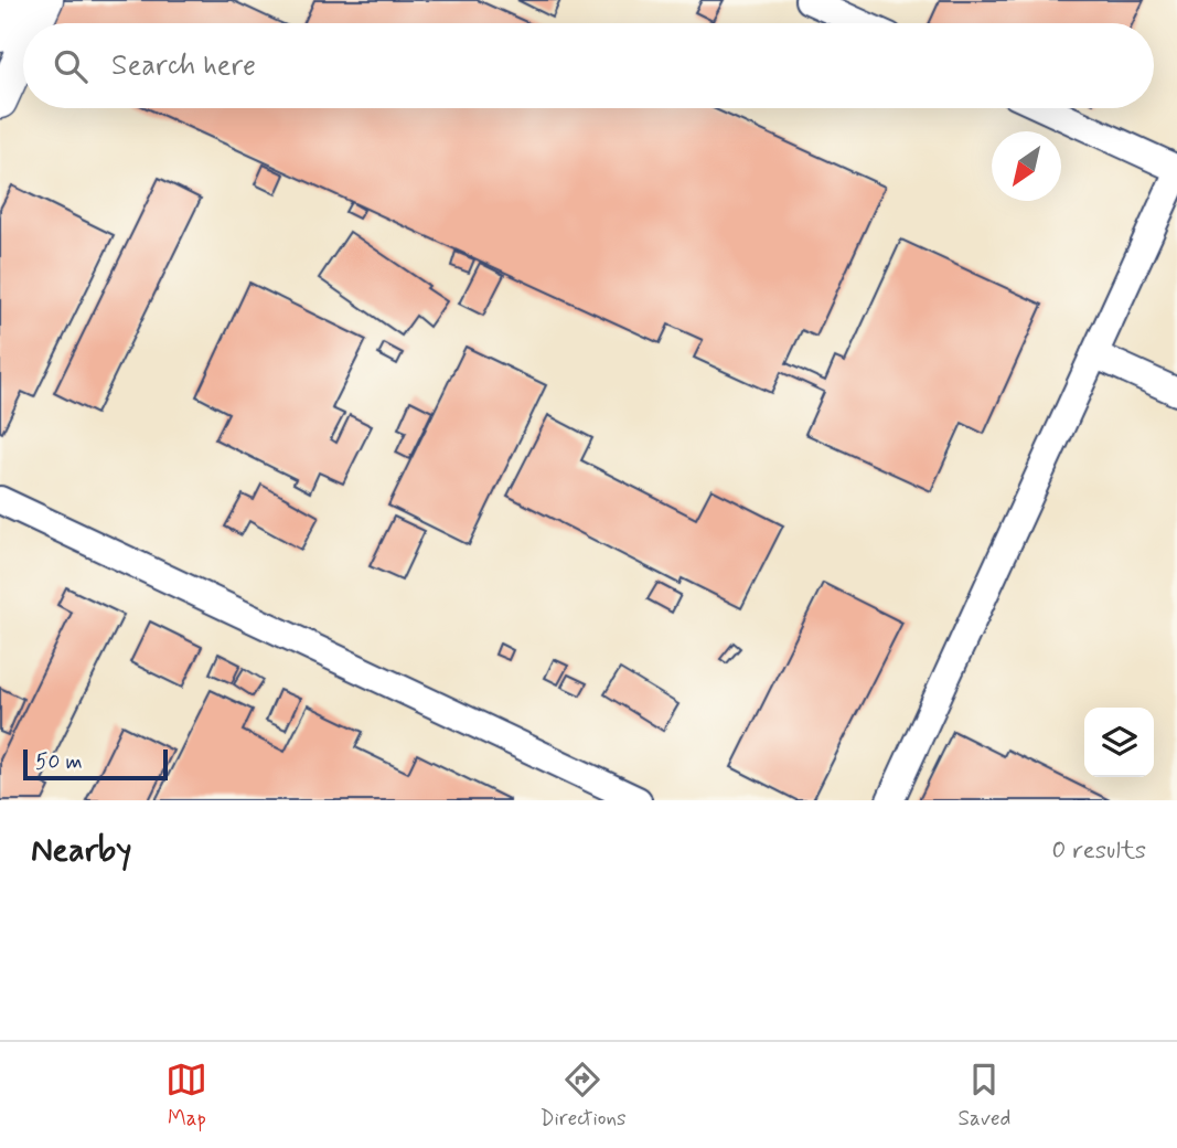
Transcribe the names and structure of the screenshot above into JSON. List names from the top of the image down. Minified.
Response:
{"scale_bar":"50 m","north":"bottom left","page":{"search":"Search here","scale":"50 m","heading":["Nearby","0 results"],"nav":["Map","Directions","Saved"]}}
